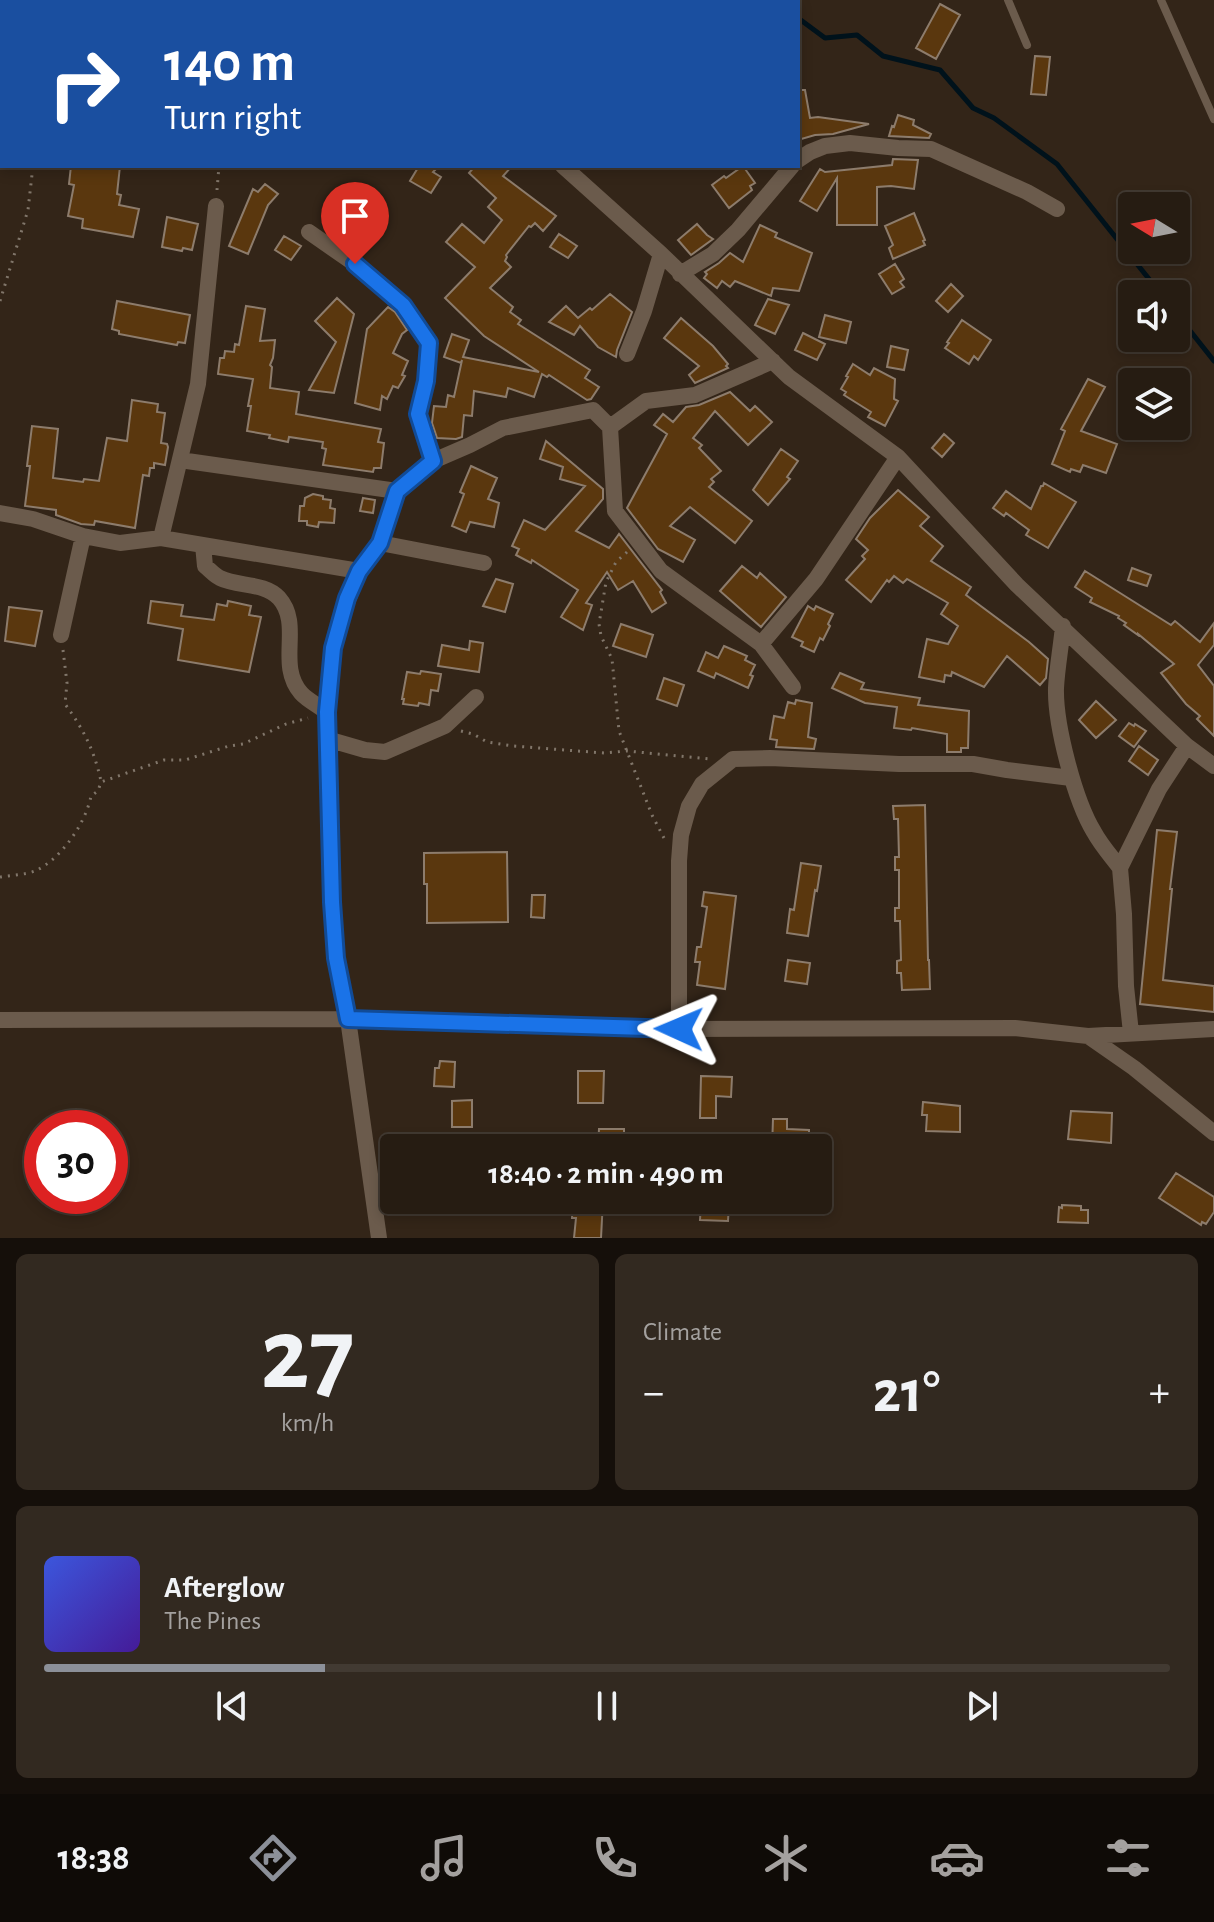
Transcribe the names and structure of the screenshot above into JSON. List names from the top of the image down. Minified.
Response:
{"north":"left","page":{"turn":["140 m","Turn right"],"limit":"30","trip":"18:40 · 2 min · 490 m","tile":[["27","km/h"],"Climate"],"heat":["−","21°","+"],"song":["Afterglow","The Pines"],"tabs":"18:38"}}
